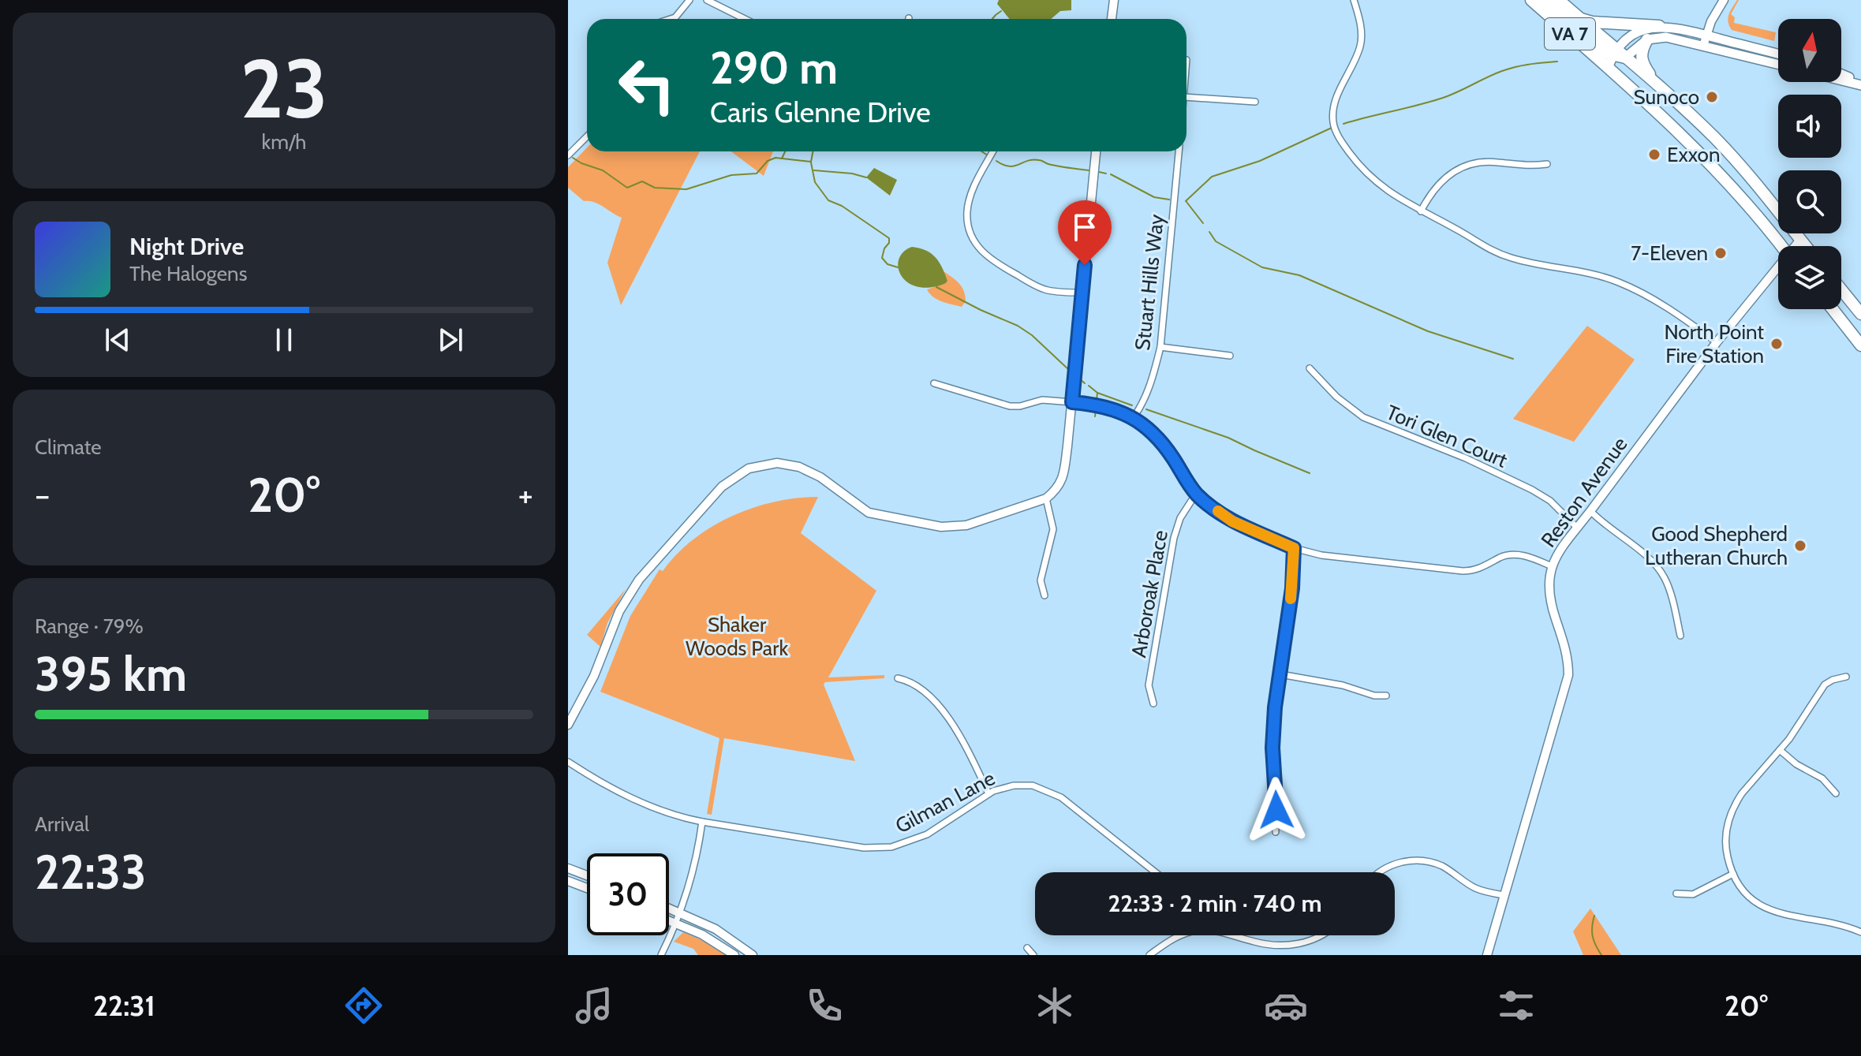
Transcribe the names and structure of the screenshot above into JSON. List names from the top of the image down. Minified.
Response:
{"streets":{"highway":["VA 7"],"street":["Stuart Hills Way","Tori Glen Court","Reston Avenue","Arboroak Place","Gilman Lane"]},"crossings":[["VA 7","Reston Avenue"],["Tori Glen Court","Reston Avenue"]],"parks":["Shaker Woods Park"],"places":["Sunoco","Exxon","7-Eleven","North Point Fire Station","Good Shepherd Lutheran Church"],"north":"top","page":{"tile":[["23","km/h"],"Climate",["Range · 79%","395 km"],["Arrival","22:33"]],"turn":["290 m","Caris Glenne Drive"],"song":["Night Drive","The Halogens"],"heat":["−","20°","+"],"limit":"30","trip":"22:33 · 2 min · 740 m","tabs":["22:31","20°"]}}
